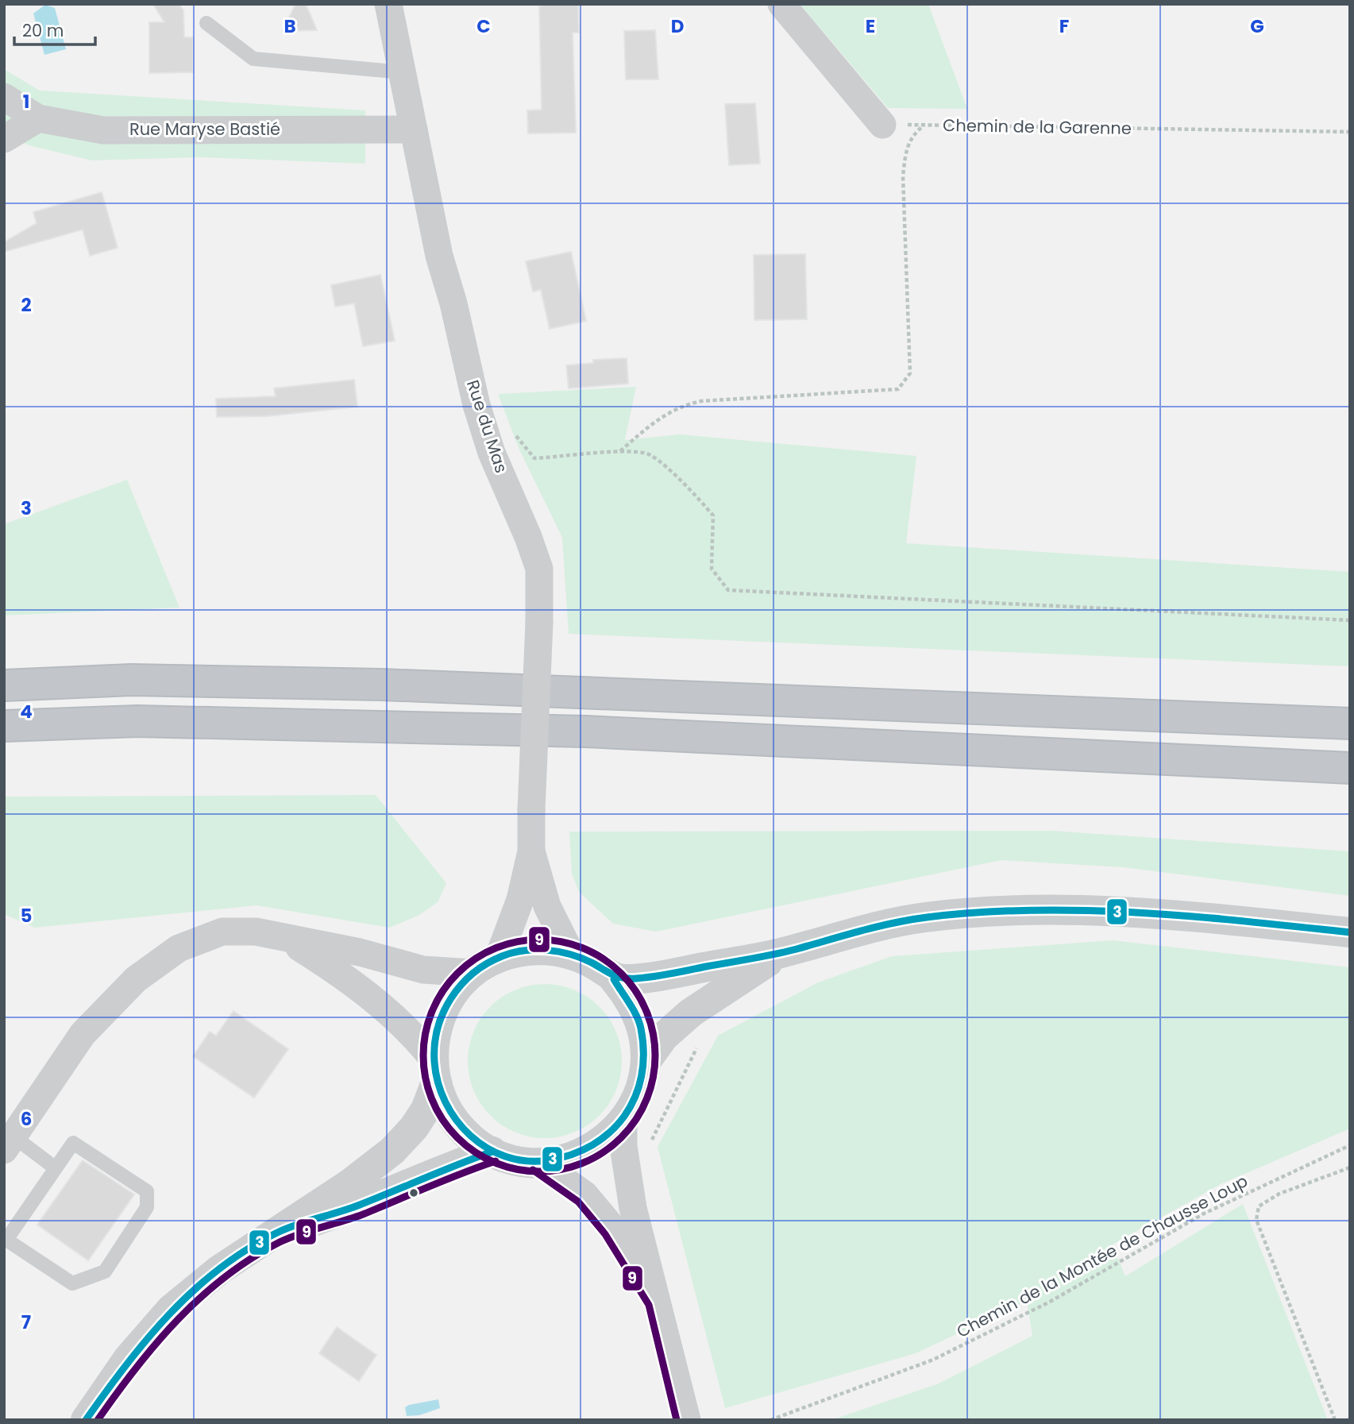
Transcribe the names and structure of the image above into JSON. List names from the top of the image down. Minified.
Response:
{"streets":{"street":["Rue Maryse Bastié","Rue du Mas"],"path":["Chemin de la Garenne","Chemin de la Montée de Chausse Loup"]},"crossings":[["Rue Maryse Bastié","Rue du Mas"]],"lines":["transit line 3","transit line 9"],"scale_bar":"20 m","grid":{"columns":["B","C","D","E","F","G"],"rows":["1","2","3","4","5","6","7"]}}
